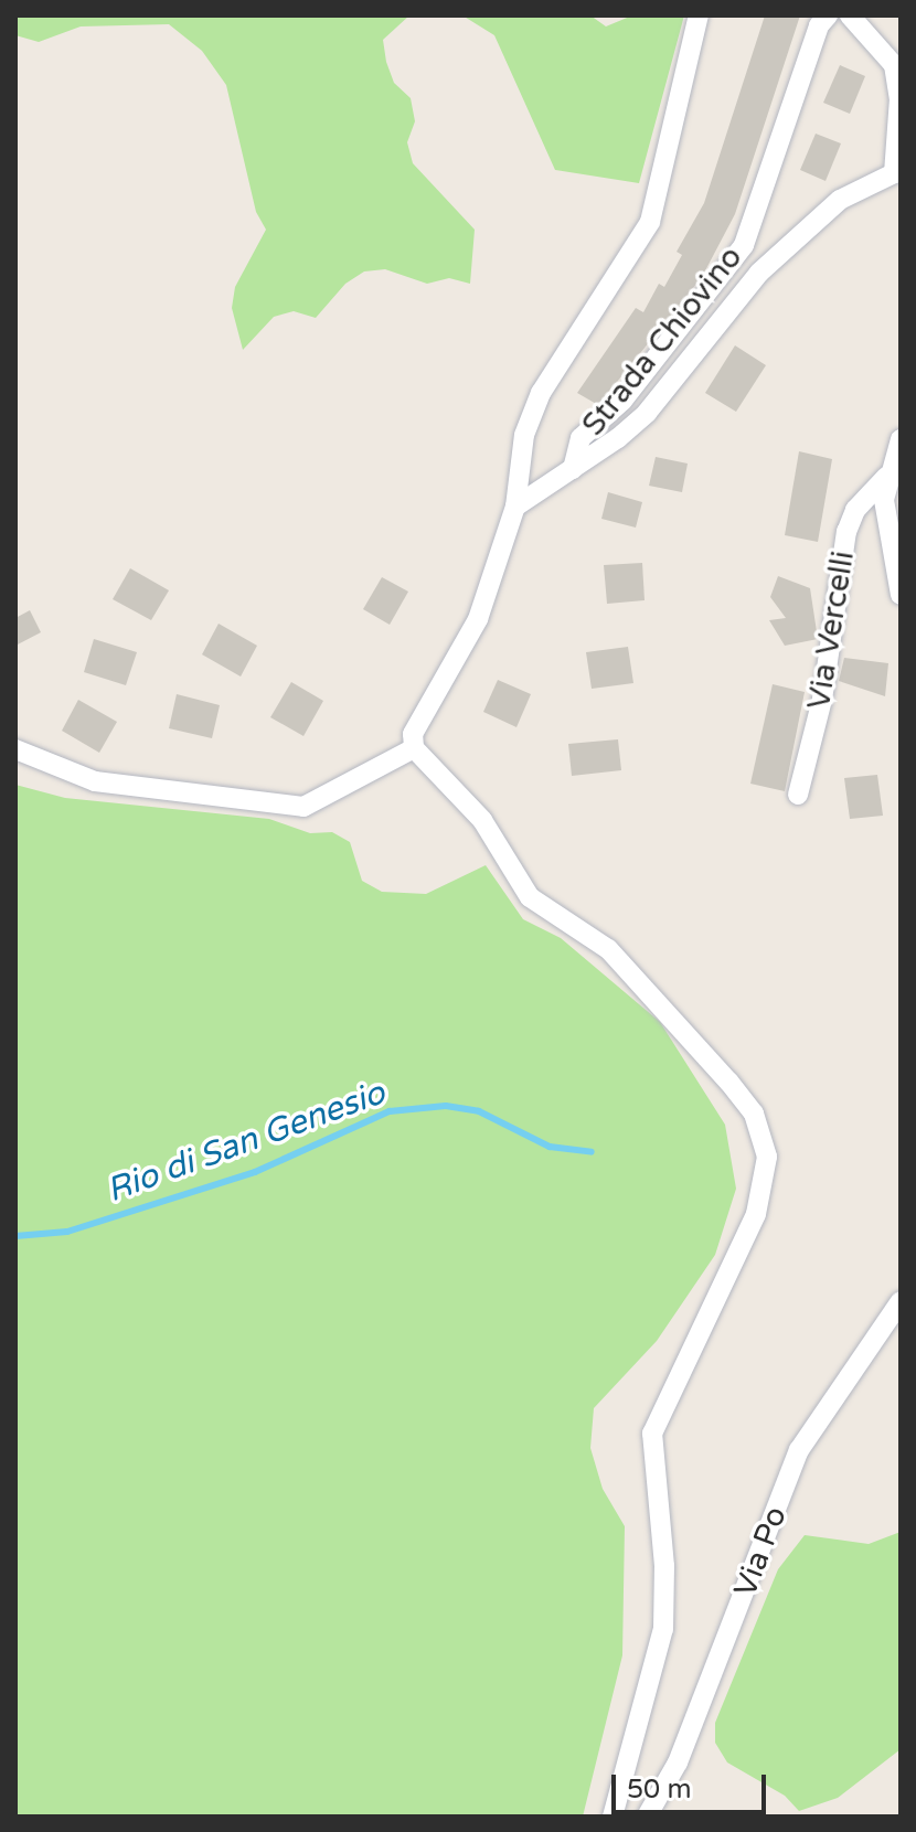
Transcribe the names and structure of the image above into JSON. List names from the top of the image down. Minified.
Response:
{"streets":{"street":["Strada Chiovino","Via Vercelli","Via Po"]},"water":["Rio di San Genesio"],"scale_bar":"50 m"}
